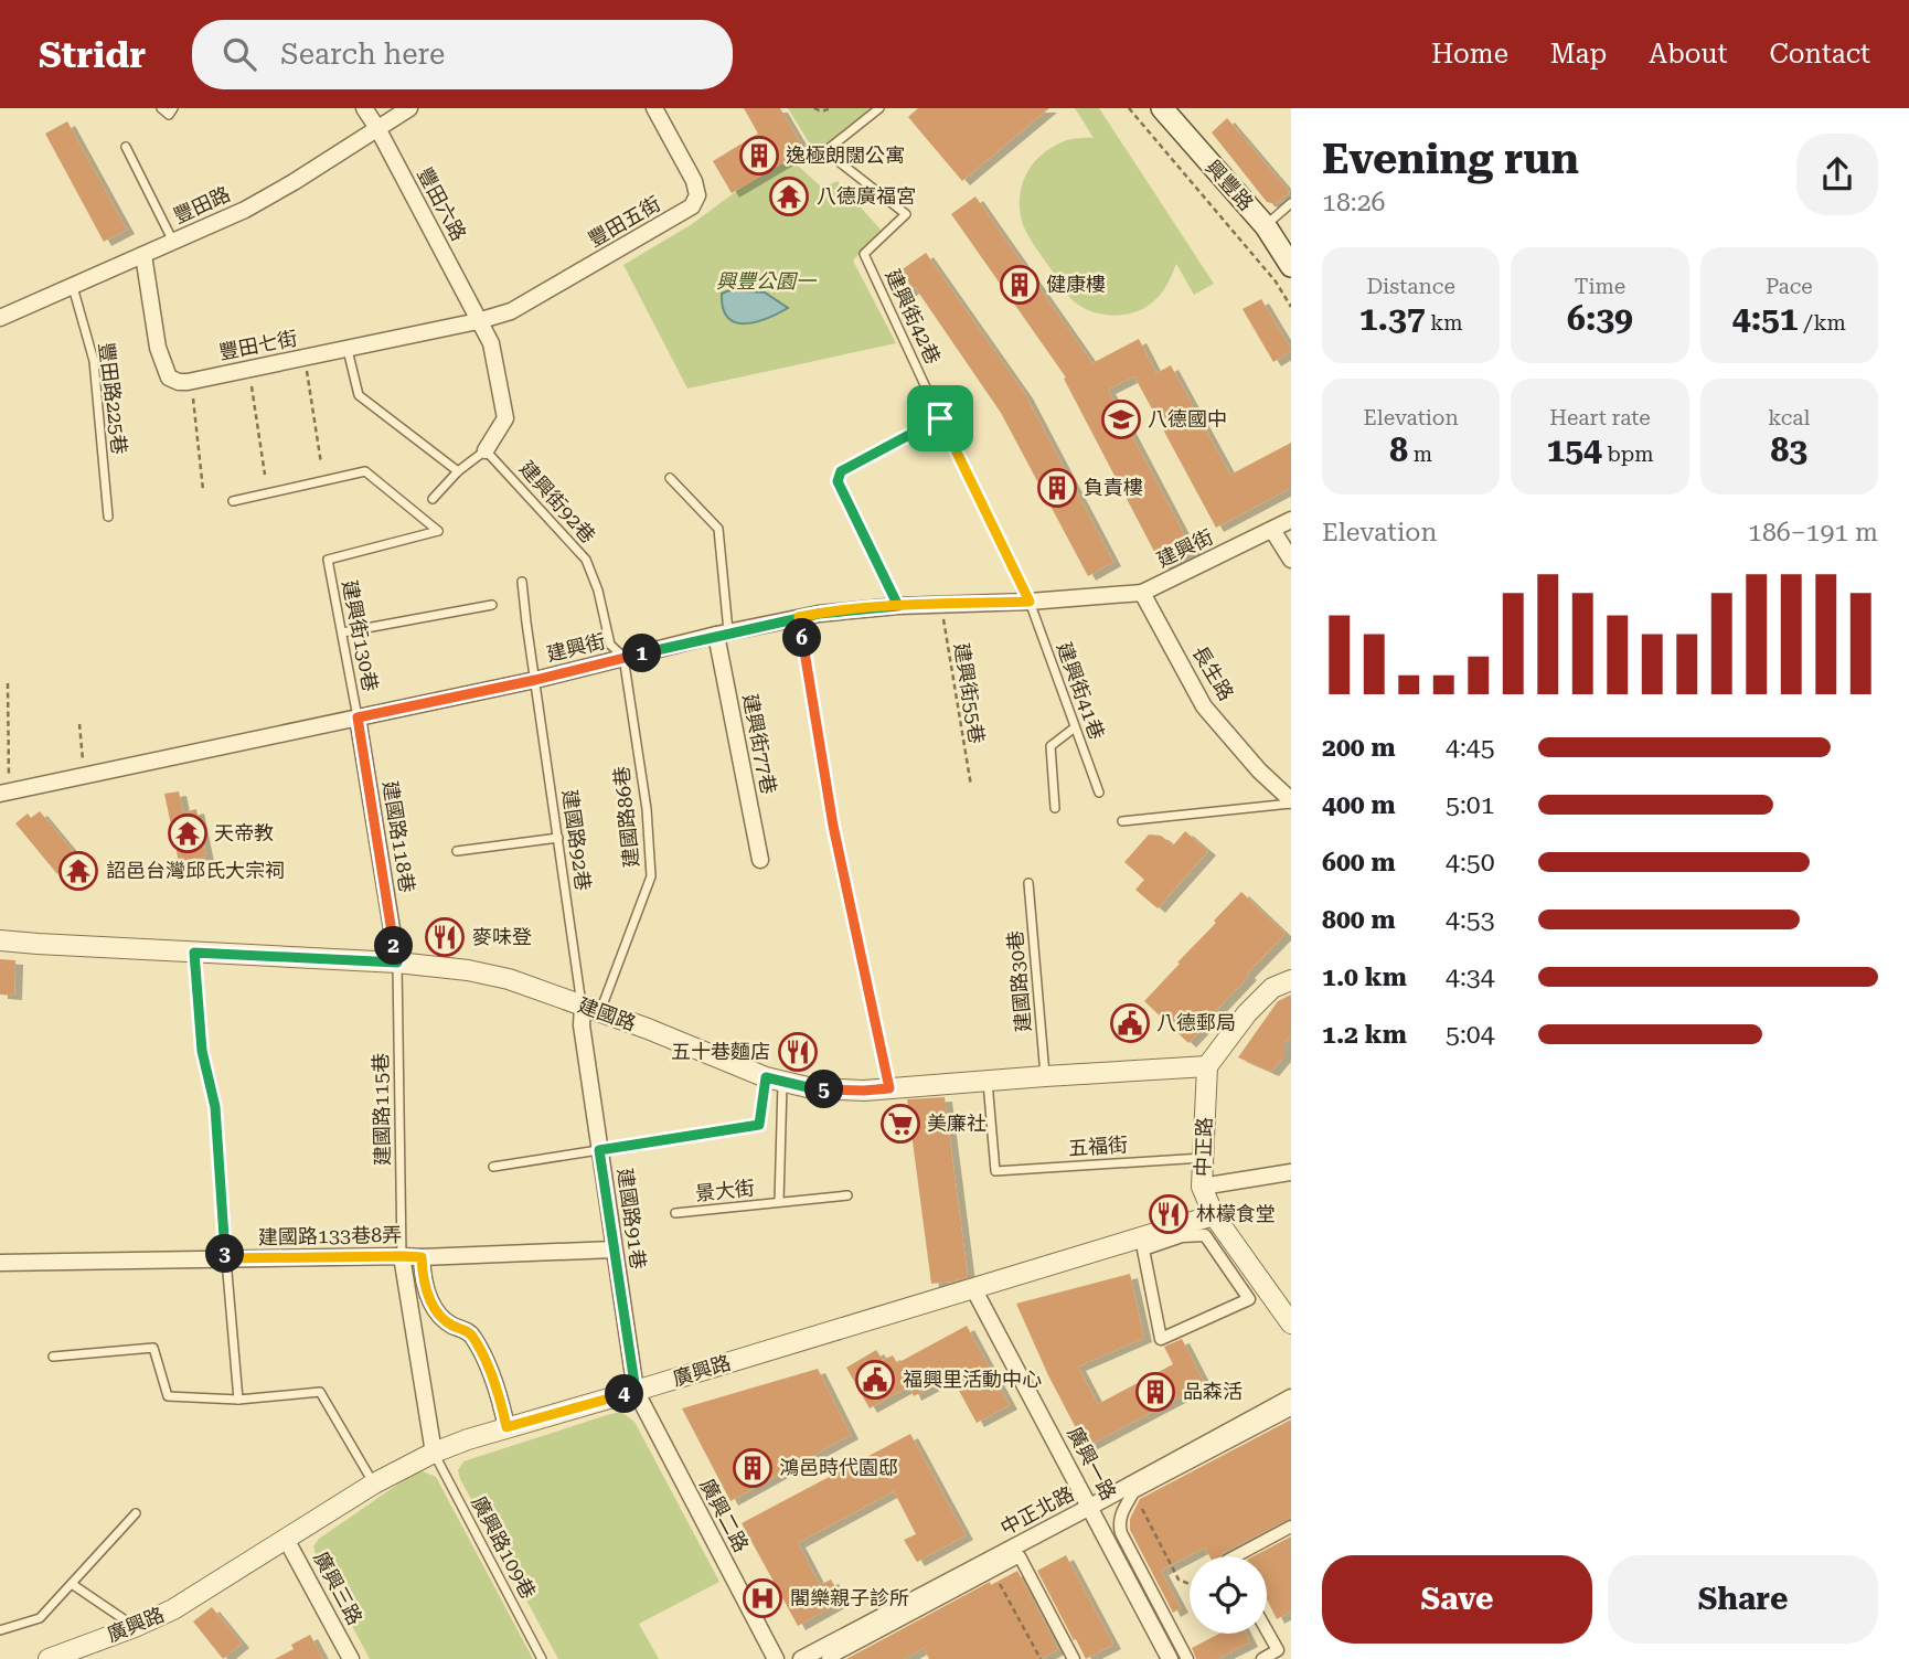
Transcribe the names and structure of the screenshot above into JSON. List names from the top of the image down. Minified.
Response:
{"streets":{"main road":["興豐路"],"street":["豐田六路","豐田路","豐田五街","豐田七街","建興街","長生路","建興街77巷","建國路118巷","建國路","中正路","建國路91巷","建國路133巷8弄","廣興路","廣興一路","中正北路","廣興二路","廣興三路"],"lane":["建興街42巷","豐田路225巷","建興街92巷","建興街130巷","建興街41巷","建國路86巷","建國路92巷","建國路30巷","建國路115巷","五福街","景大街","廣興路109巷"],"path":["建興街55巷"]},"crossings":[["豐田六路","豐田路"],["豐田六路","豐田五街"],["豐田六路","豐田七街"],["豐田六路","建興街92巷"],["豐田路","豐田路225巷"],["豐田五街","豐田七街"],["建興街42巷","建興街"],["建興街42巷","建興街41巷"],["建興街92巷","建興街"],["建興街92巷","建國路86巷"],["建興街","建興街130巷"],["建興街","長生路"],["建興街","建興街41巷"],["建興街","建興街55巷"],["建興街","建興街77巷"],["建興街","建國路86巷"],["建興街","建國路118巷"],["建興街","建國路92巷"],["建興街130巷","建國路118巷"],["建國路86巷","建國路92巷"],["建國路86巷","建國路"],["建國路86巷","建國路91巷"],["建國路118巷","建國路"],["建國路118巷","建國路115巷"],["建國路92巷","建國路"],["建國路92巷","建國路91巷"],["建國路30巷","建國路"],["建國路","建國路115巷"],["建國路","五福街"],["建國路","中正路"],["建國路","景大街"],["建國路","建國路91巷"],["建國路115巷","建國路133巷8弄"],["五福街","中正路"],["中正路","廣興路"],["建國路91巷","建國路133巷8弄"],["建國路91巷","廣興路"],["建國路91巷","廣興二路"],["廣興路","廣興一路"],["廣興路","廣興二路"],["廣興路","廣興路109巷"],["廣興路","廣興三路"],["廣興一路","中正北路"]],"parks":["興豐公園一"],"places":{"building":["逸極朗闊公寓","健康樓","負責樓","品森活","鴻邑時代園邸"],"temple":["八德廣福宮","天帝教","詔邑台灣邱氏大宗祠"],"school or university":["八德國中"],"restaurant":["麥味登","五十巷麵店","林檬食堂"],"public building":["八德郵局","福興里活動中心"],"supermarket":["美廉社"],"hospital":["閣樂親子診所"]},"page":{"header":"Stridr","search":"Search here","nav":["Home","Map","About","Contact"],"heading":["Evening run","18:26"],"stats":[["Distance","1.37 km"],["Time","6:39"],["Pace","4:51 /km"],["Elevation","8 m"],["Heart rate","154 bpm"],["kcal","83"]],"chart":["Elevation","186–191 m"],"pins":["6","1","2","5","3","4"],"list":[{"name":"200 m","note":"4:45"},{"name":"400 m","note":"5:01"},{"name":"600 m","note":"4:50"},{"name":"800 m","note":"4:53"},{"name":"1.0 km","note":"4:34"},{"name":"1.2 km","note":"5:04"}],"buttons":["Save","Share"]}}
